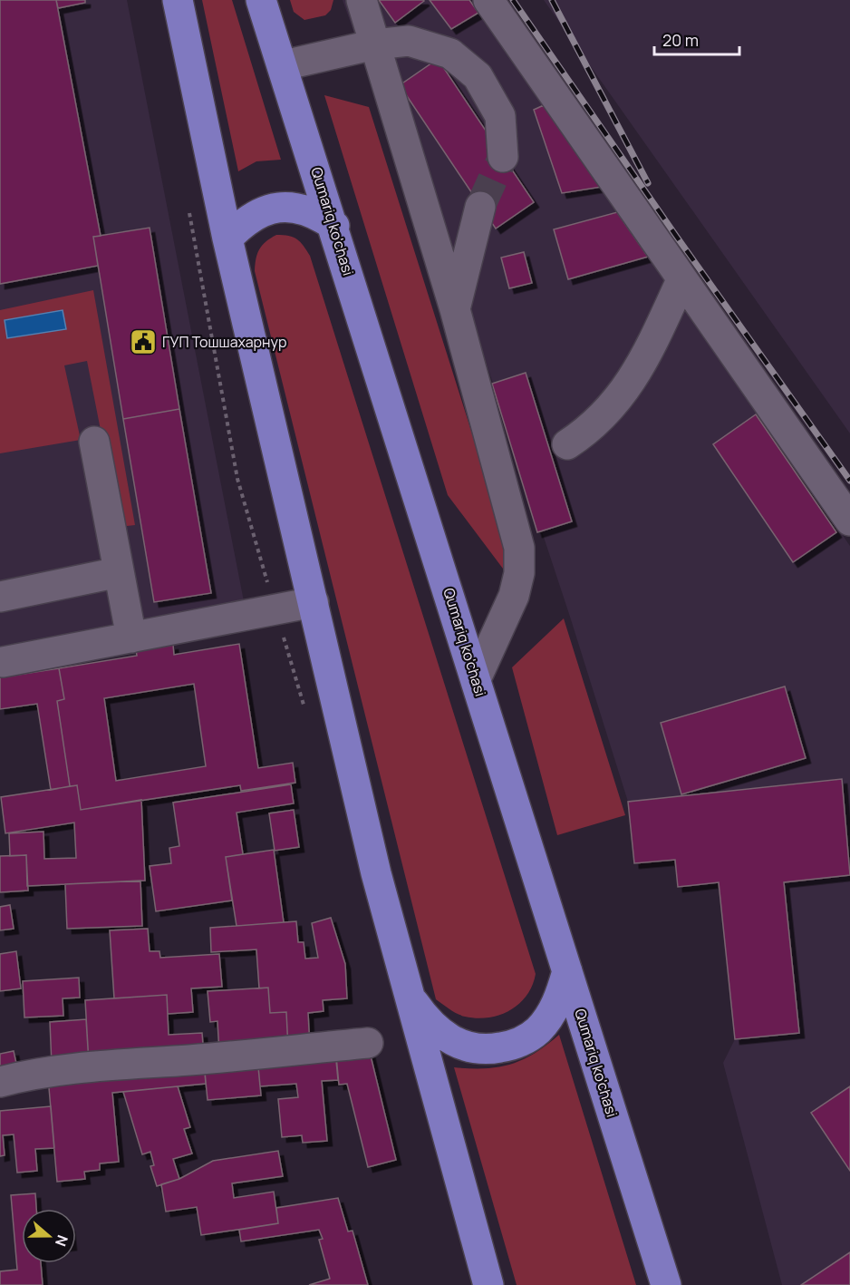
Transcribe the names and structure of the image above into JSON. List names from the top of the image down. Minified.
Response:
{"streets":{"main road":["Qumariq ko'chasi"]},"places":{"public building":["ГУП Тошшахарнур"]},"scale_bar":"20 m","north":"right"}
